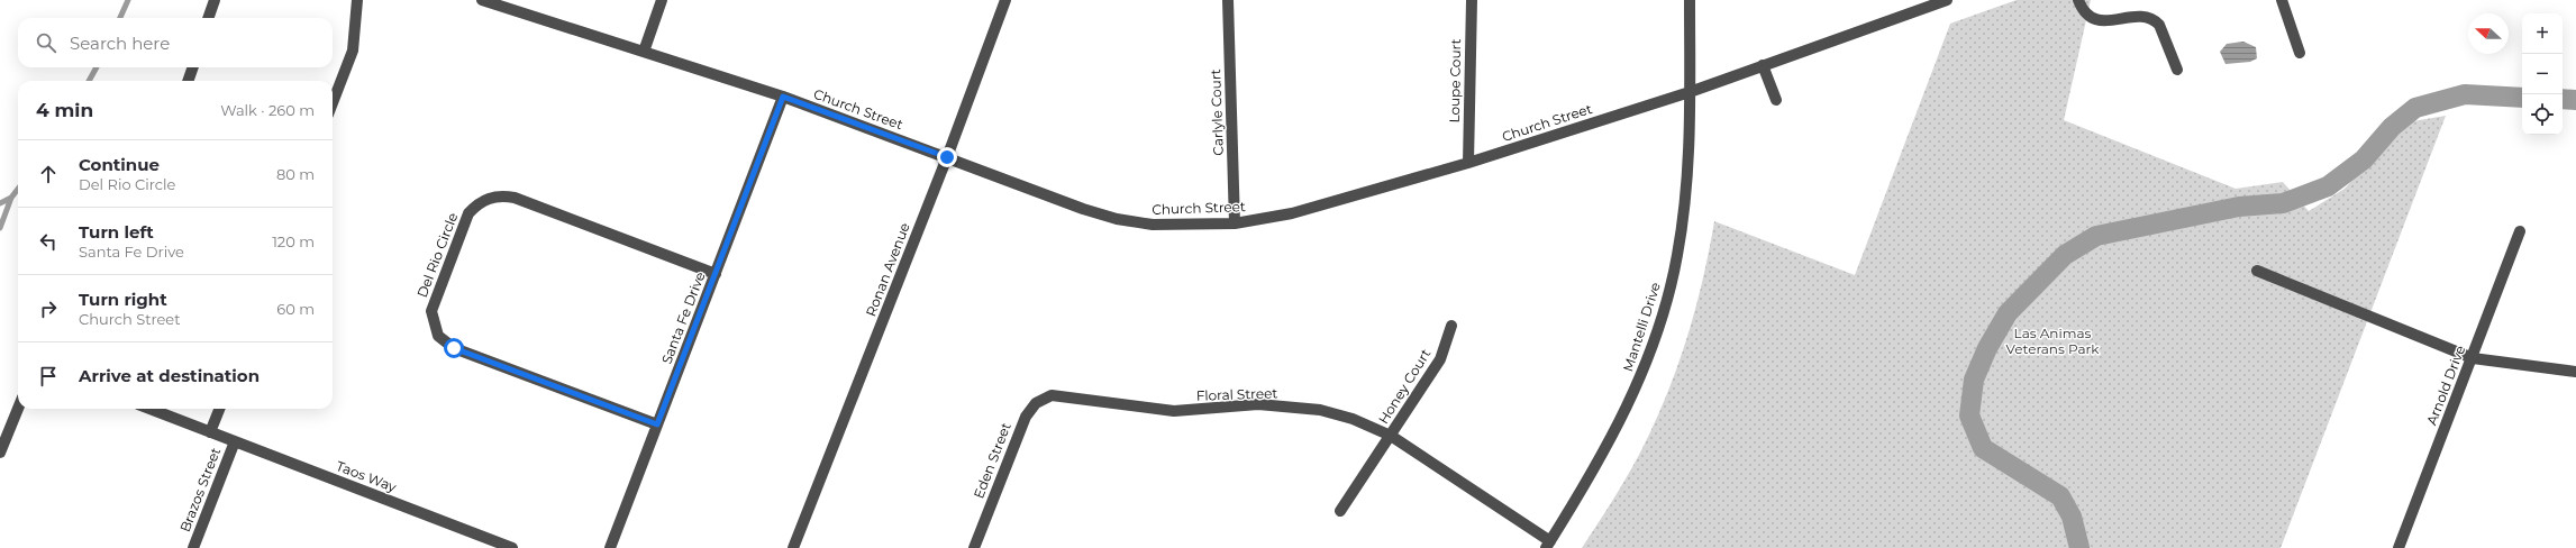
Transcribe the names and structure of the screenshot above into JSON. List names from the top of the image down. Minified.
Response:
{"streets":{"street":["Loupe Court","Church Street","Carlyle Court","Del Rio Circle","Ronan Avenue","Santa Fe Drive","Mantelli Drive","Arnold Drive","Honey Court","Floral Street","Eden Street","Taos Way","Brazos Street"]},"crossings":[["Loupe Court","Church Street"],["Church Street","Carlyle Court"],["Church Street","Ronan Avenue"],["Church Street","Santa Fe Drive"],["Church Street","Mantelli Drive"],["Del Rio Circle","Santa Fe Drive"],["Mantelli Drive","Floral Street"],["Honey Court","Floral Street"],["Floral Street","Eden Street"],["Taos Way","Brazos Street"]],"parks":["Las Animas Veterans Park"],"north":"left","page":{"map_buttons":["+","−"],"search":"Search here","heading":["4 min","Walk · 260 m"],"list":[["Continue","Del Rio Circle","80 m"],["Turn left","Santa Fe Drive","120 m"],["Turn right","Church Street","60 m"],"Arrive at destination"]}}
